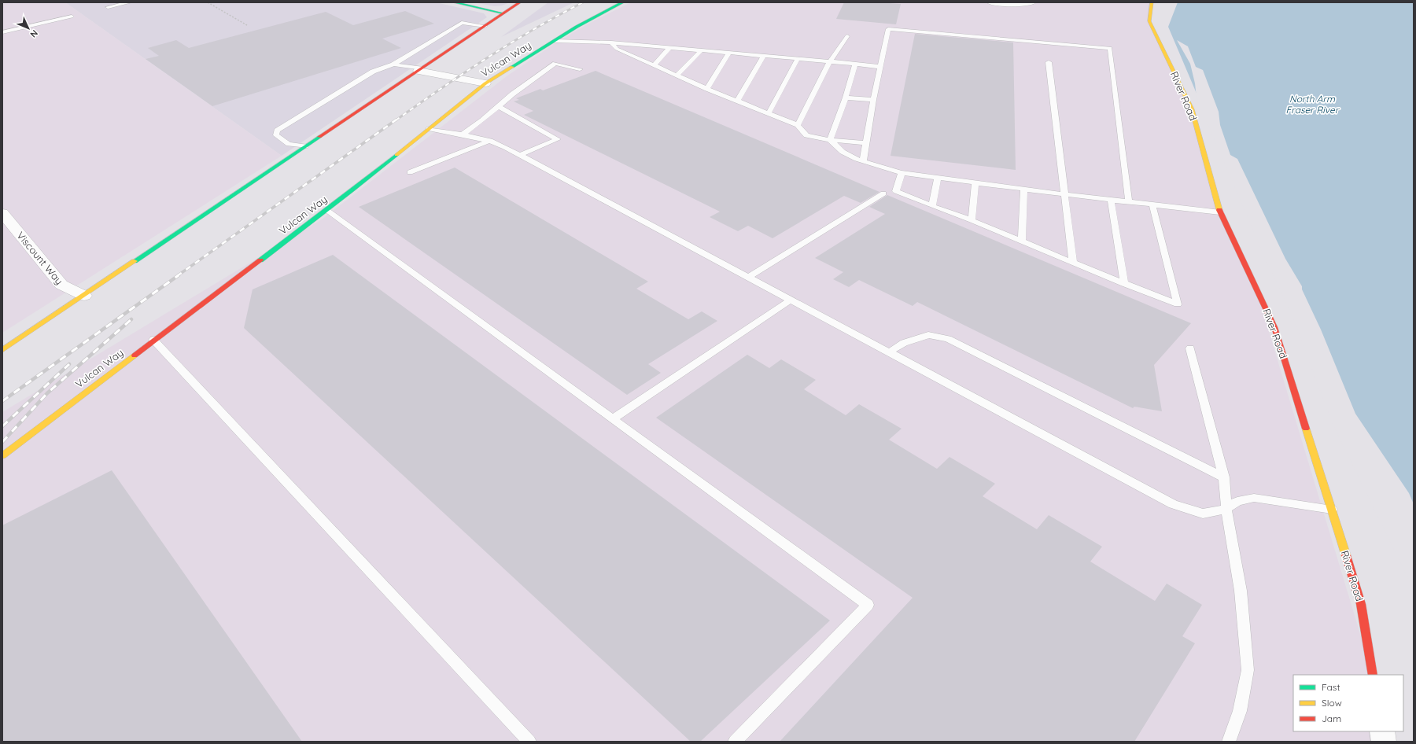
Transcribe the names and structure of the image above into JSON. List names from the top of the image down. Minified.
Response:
{"streets":{"street":["Vulcan Way","River Road","Viscount Way"]},"water":["North Arm Fraser River"],"legend":["Fast","Slow","Jam"],"north":"bottom right"}
